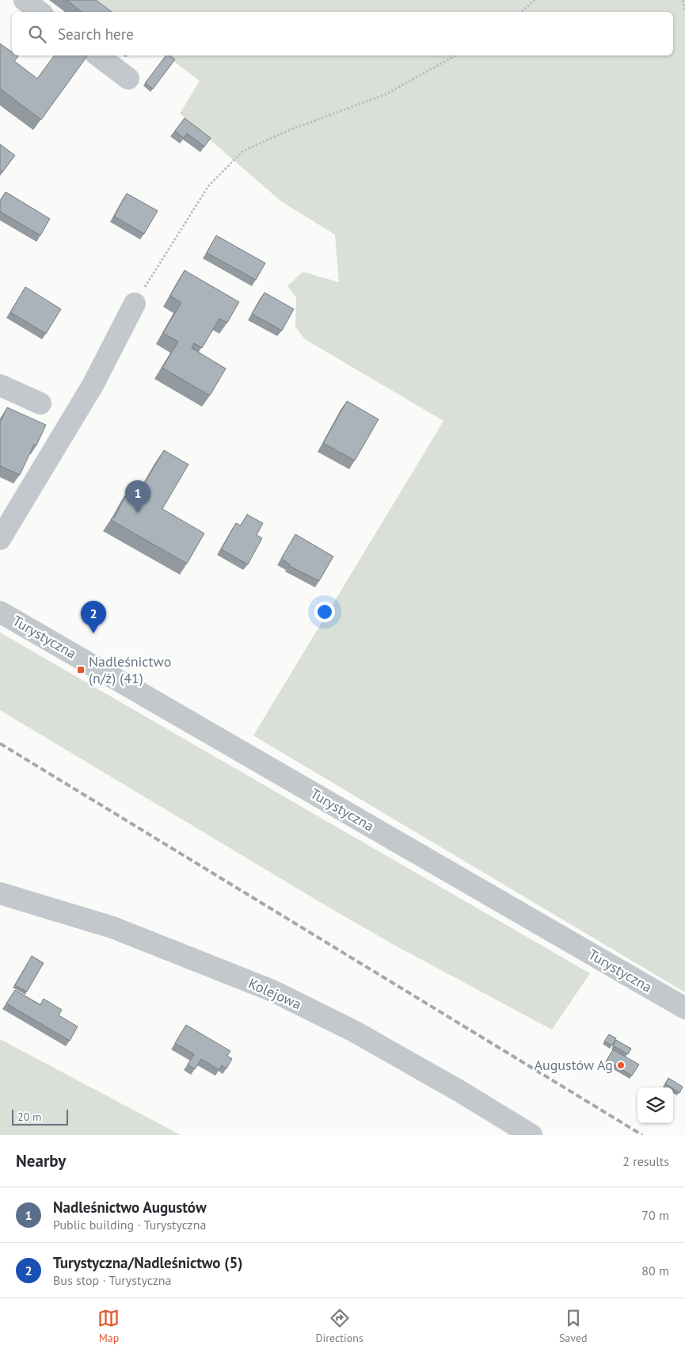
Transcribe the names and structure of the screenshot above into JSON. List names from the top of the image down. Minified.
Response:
{"streets":{"street":["Turystyczna","Kolejowa"]},"places":{"transit":["Nadleśnictwo (n/ż) (41)"],"other":["Augustów Ag"]},"scale_bar":"20 m","page":{"search":"Search here","pins":["1","2"],"scale":"20 m","heading":["Nearby","2 results"],"list":[{"mark":"1","name":"Nadleśnictwo Augustów","note":"Public building · Turystyczna","value":"70 m"},{"mark":"2","name":"Turystyczna/Nadleśnictwo (5)","note":"Bus stop · Turystyczna","value":"80 m"}],"nav":["Map","Directions","Saved"]}}
